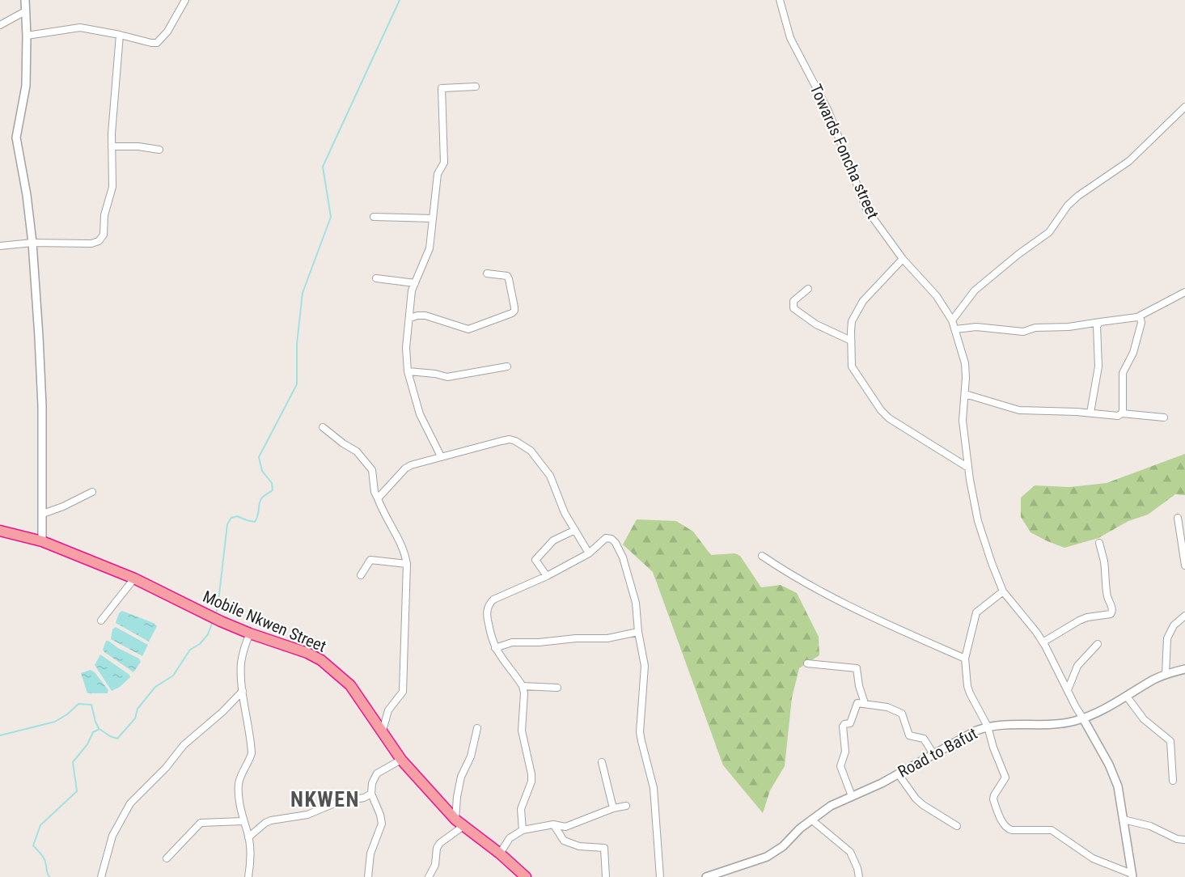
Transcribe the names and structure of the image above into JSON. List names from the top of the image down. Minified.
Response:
{"streets":{"highway":["Mobile Nkwen Street"],"street":["Towards Foncha street","Road to Bafut"]},"crossings":[["Towards Foncha street","Road to Bafut"]],"districts":["NKWEN"]}
